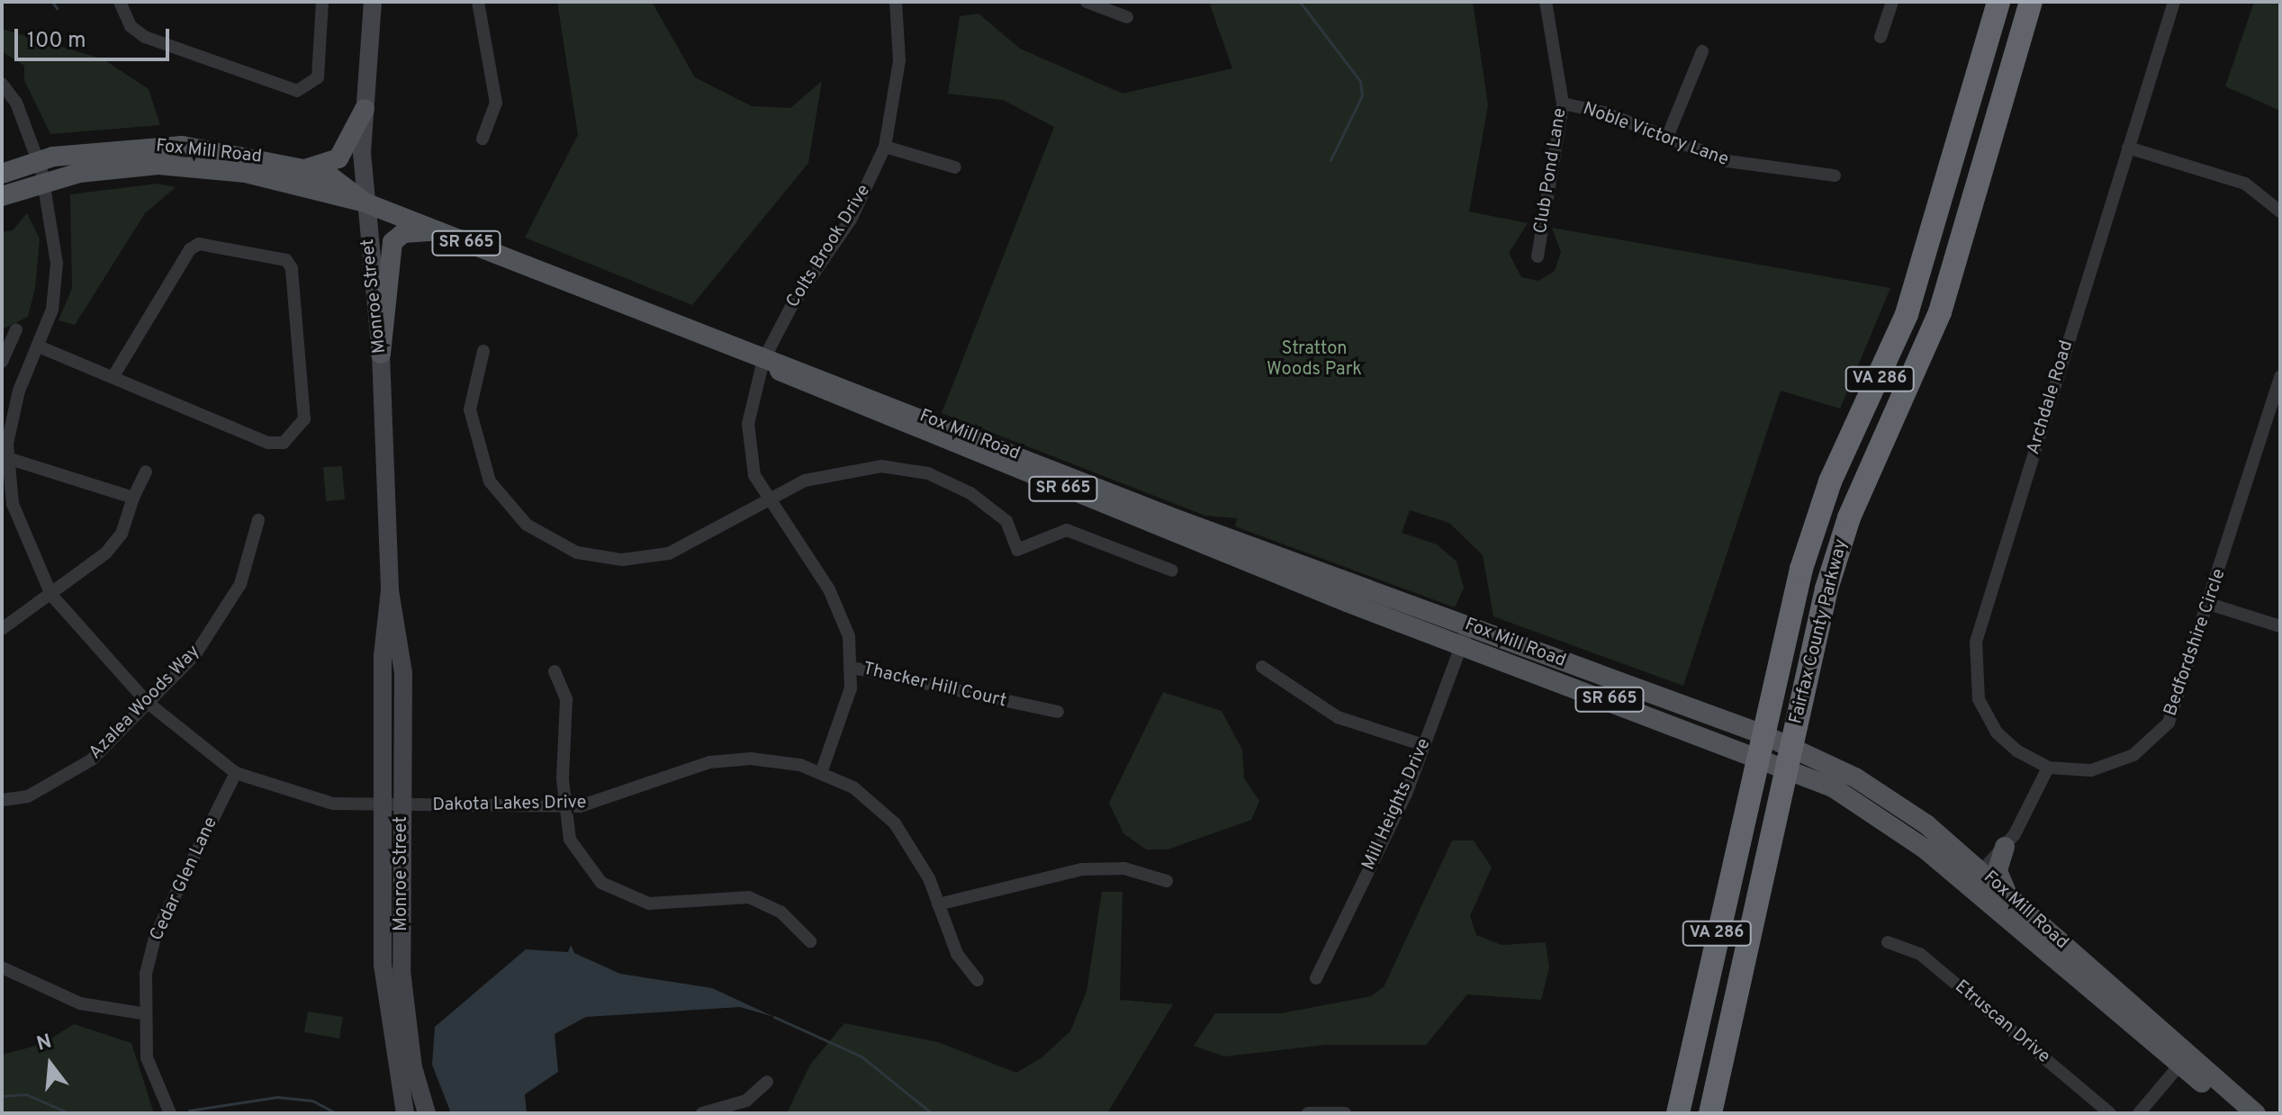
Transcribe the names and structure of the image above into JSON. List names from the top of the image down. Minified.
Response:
{"streets":{"highway":["VA 286","Fairfax County Parkway"],"main road":["Fox Mill Road","SR 665","Monroe Street"],"street":["Noble Victory Lane","Club Pond Lane","Colts Brook Drive","Archdale Road","Bedfordshire Circle","Thacker Hill Court","Azalea Woods Way","Dakota Lakes Drive","Mill Heights Drive","Cedar Glen Lane","Etruscan Drive"]},"crossings":[["Noble Victory Lane","Club Pond Lane"],["Fox Mill Road","Colts Brook Drive"],["Fox Mill Road","Monroe Street"],["Fox Mill Road","Fairfax County Parkway"],["Fox Mill Road","Dakota Lakes Drive"],["Fox Mill Road","Mill Heights Drive"],["Colts Brook Drive","Thacker Hill Court"],["Monroe Street","Dakota Lakes Drive"],["Archdale Road","Bedfordshire Circle"],["Azalea Woods Way","Dakota Lakes Drive"],["Dakota Lakes Drive","Cedar Glen Lane"]],"parks":["Stratton Woods Park"],"scale_bar":"100 m","north":"top"}
